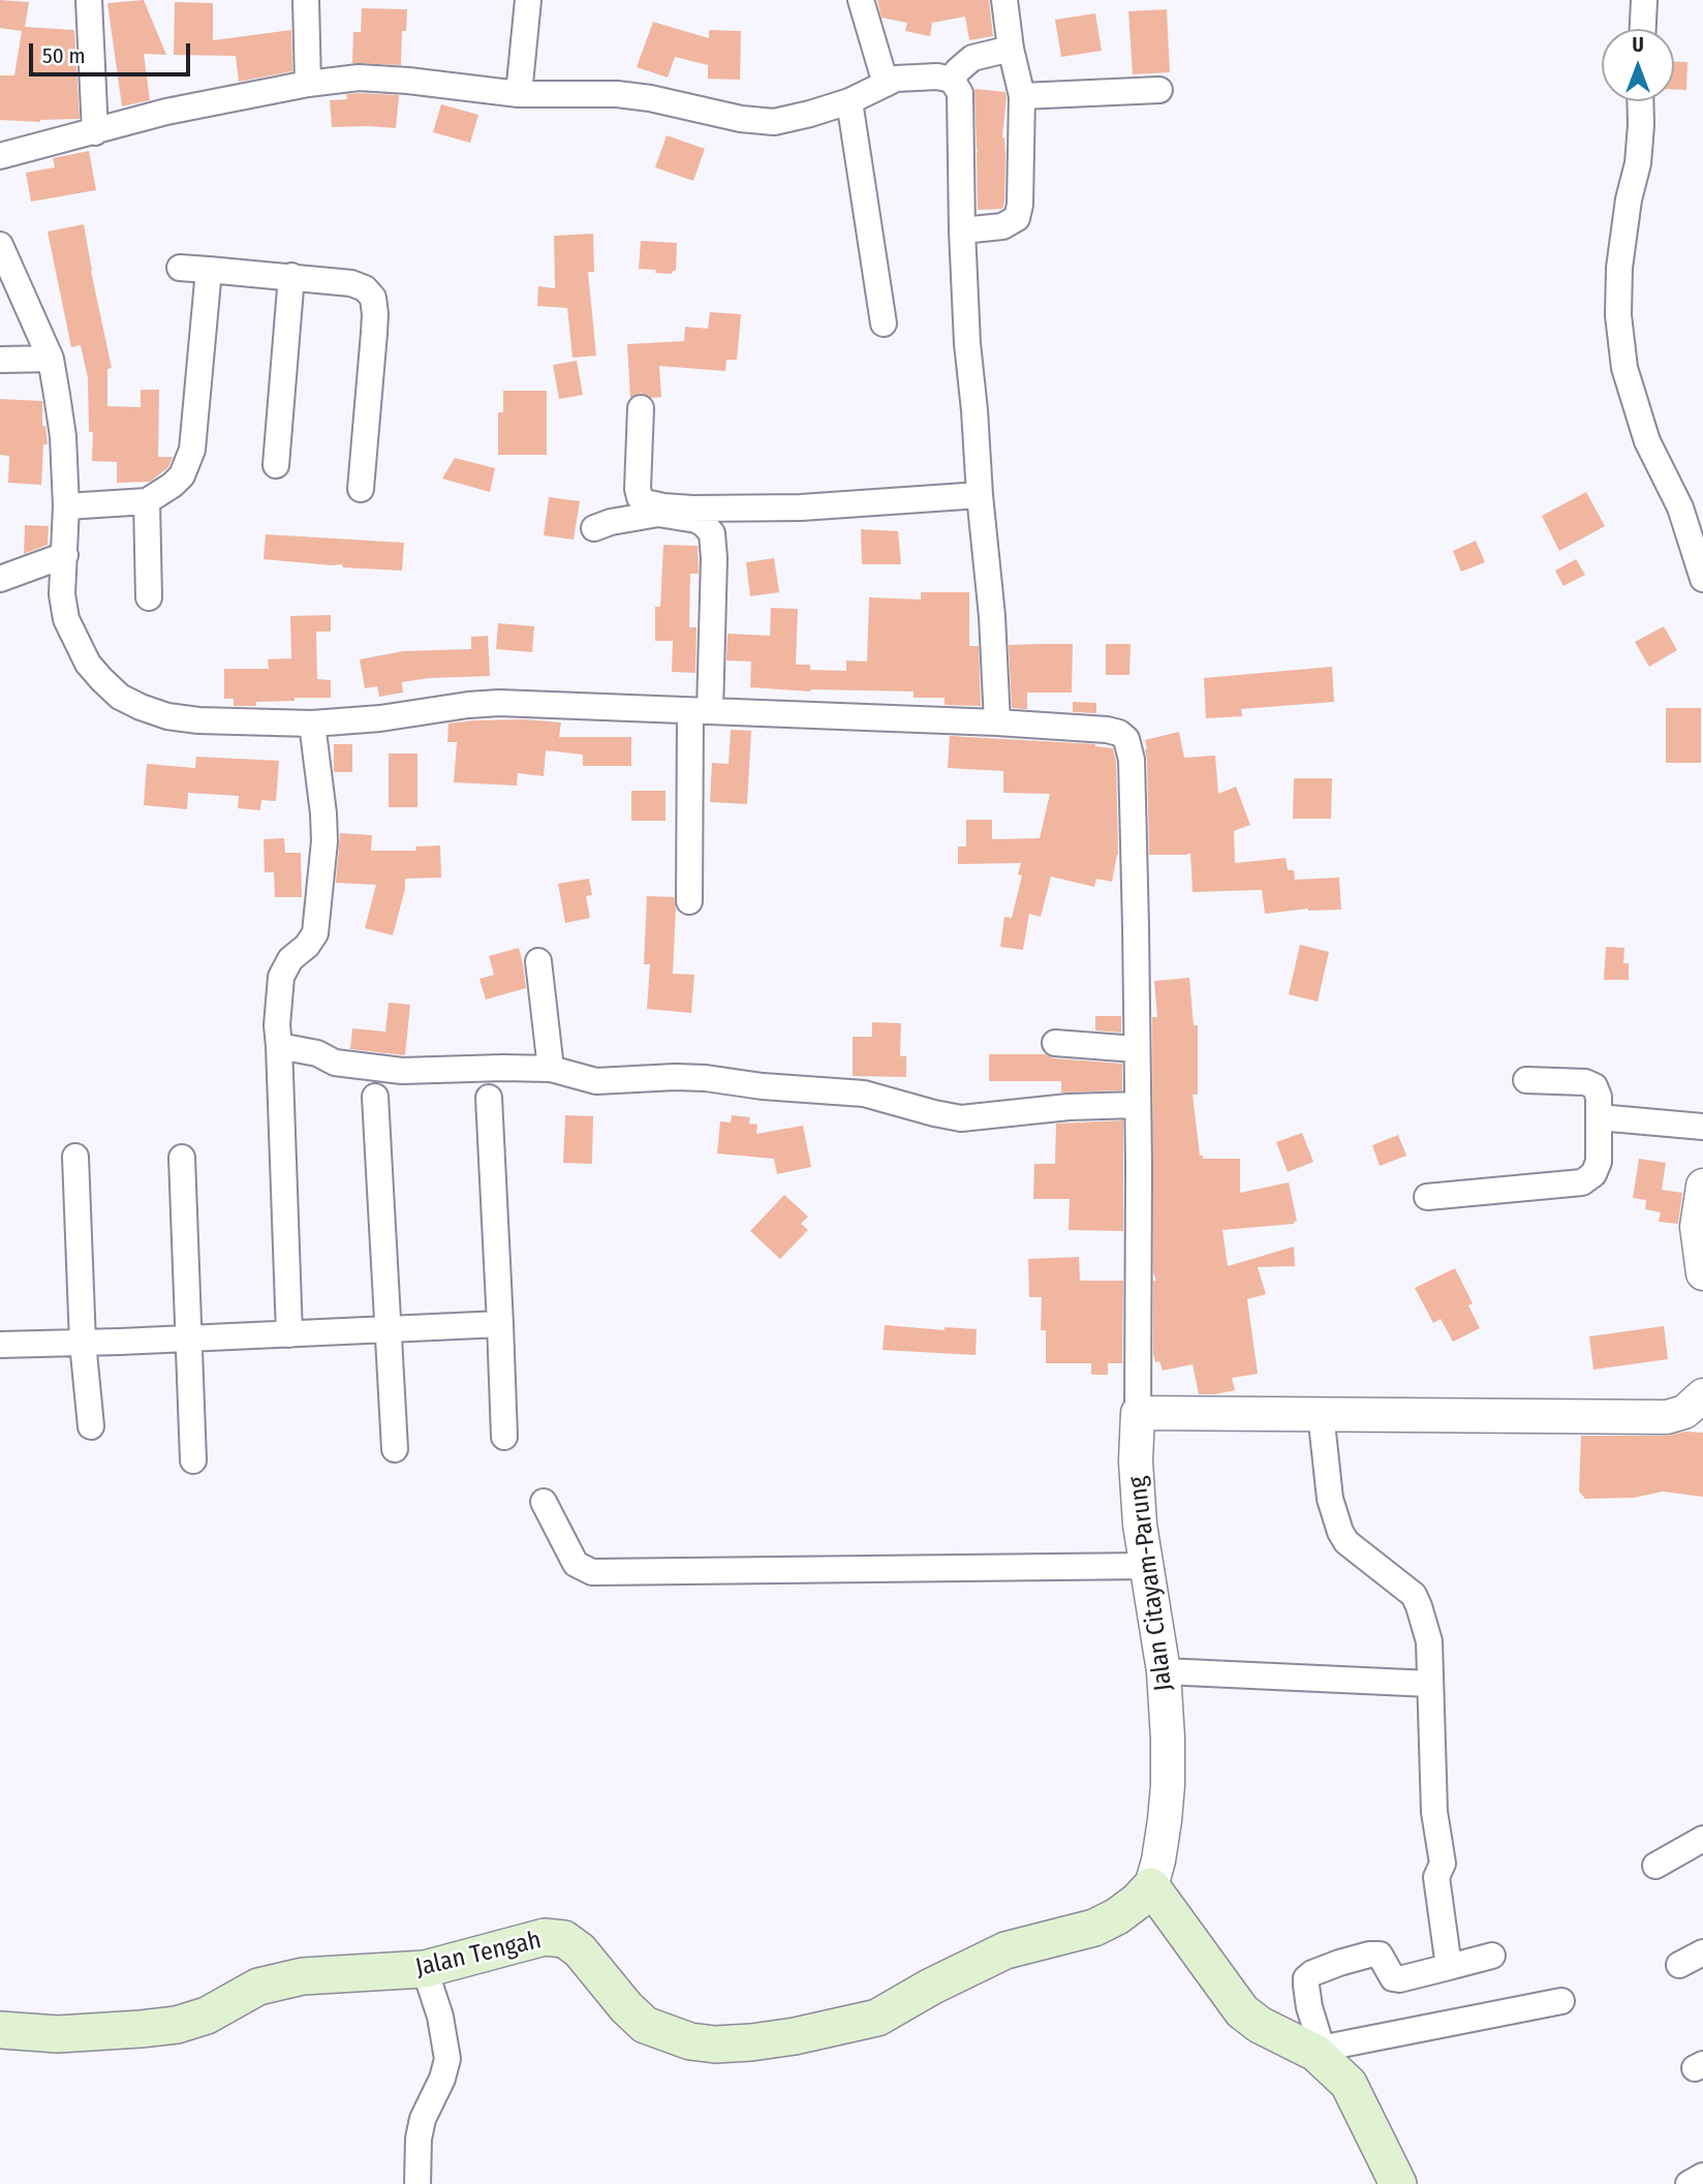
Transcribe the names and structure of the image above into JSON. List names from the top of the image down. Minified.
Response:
{"streets":{"main road":["Jalan Tengah"],"street":["Jalan Citayam-Parung"]},"crossings":[["Jalan Citayam-Parung","Jalan Tengah"]],"scale_bar":"50 m","north":"top"}
